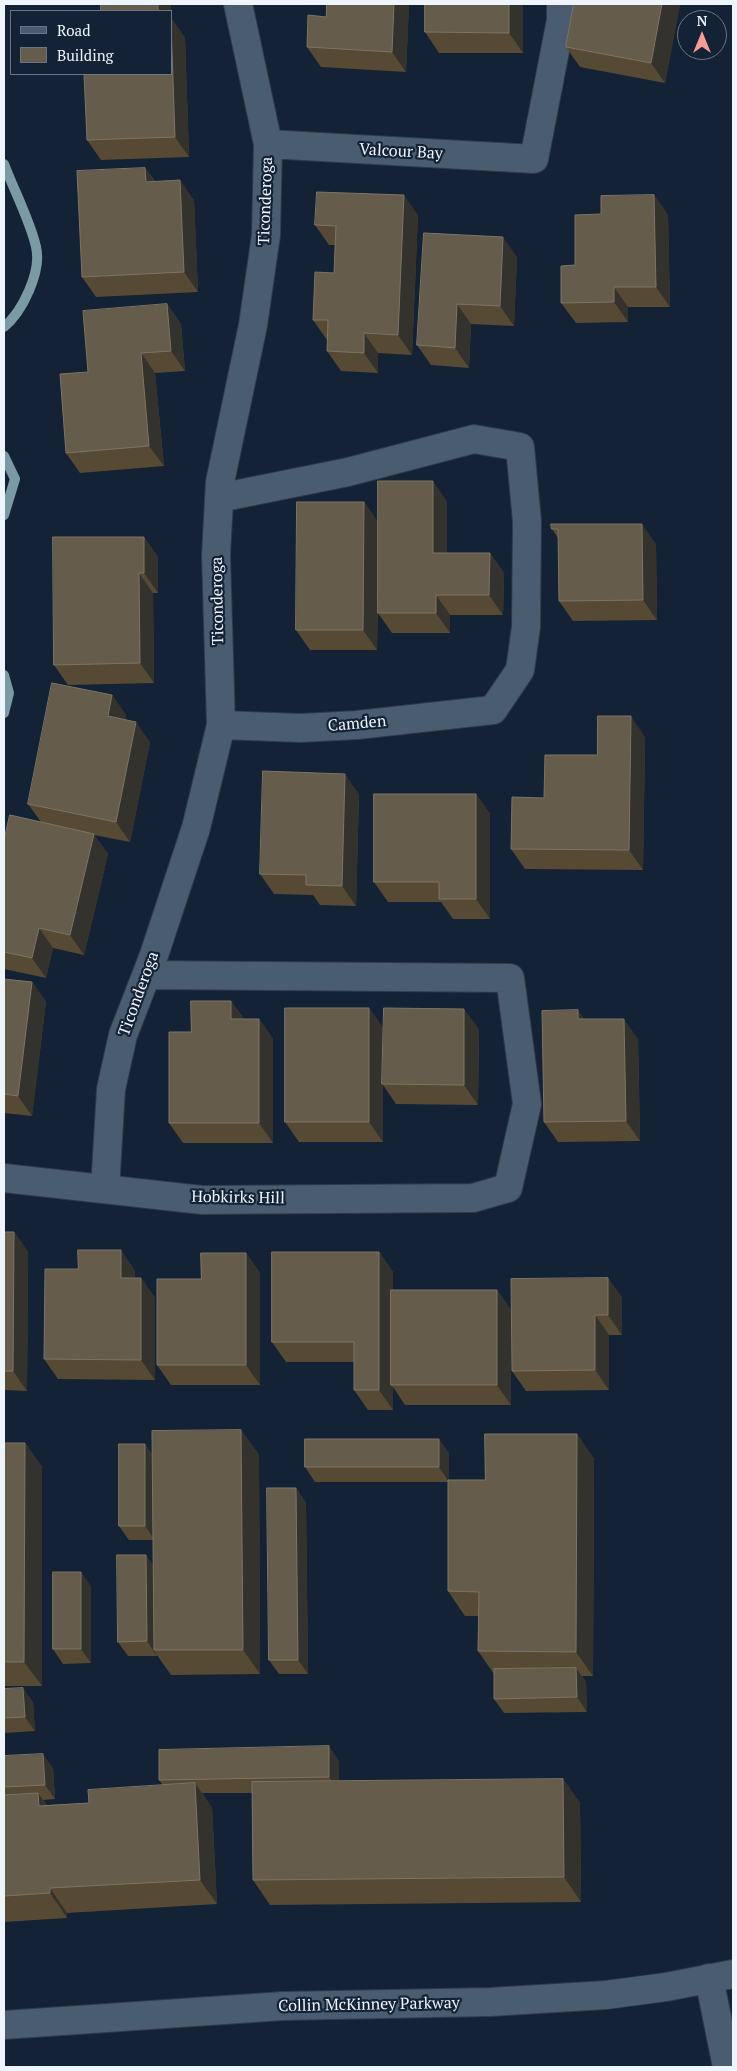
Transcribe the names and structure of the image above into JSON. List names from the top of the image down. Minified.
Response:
{"streets":{"street":["Valcour Bay","Ticonderoga","Camden","Hobkirks Hill","Collin McKinney Parkway"]},"crossings":[["Valcour Bay","Ticonderoga"],["Ticonderoga","Camden"],["Ticonderoga","Hobkirks Hill"]],"legend":["Road","Building"],"north":"top"}
